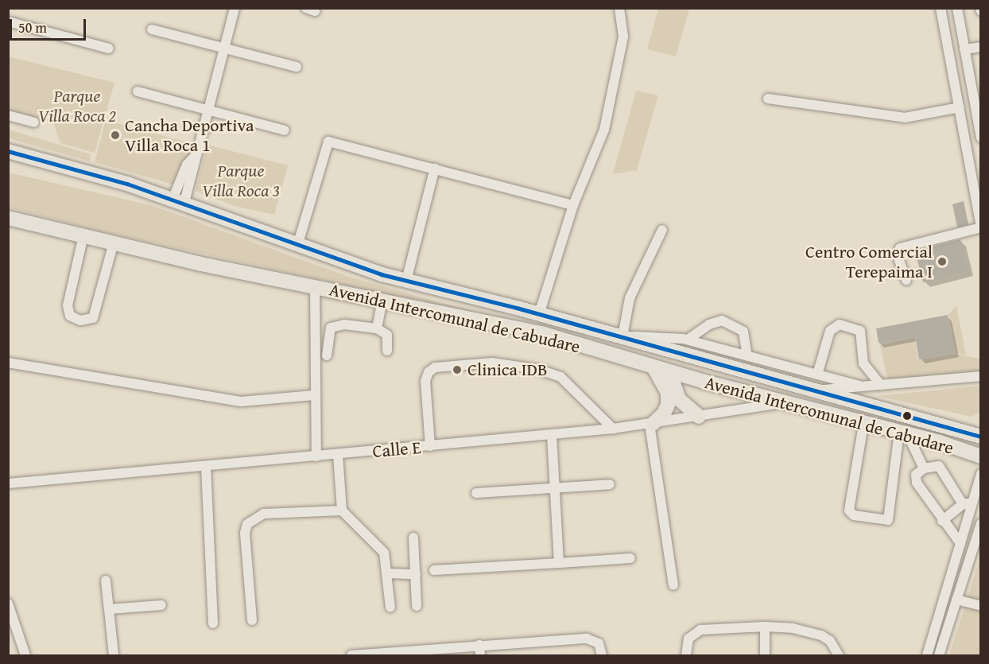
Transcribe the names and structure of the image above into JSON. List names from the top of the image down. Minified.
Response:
{"streets":{"highway":["Avenida Intercomunal de Cabudare"],"street":["Calle E"]},"crossings":[["Avenida Intercomunal de Cabudare","Calle E"]],"parks":["Parque Villa Roca 2","Parque Villa Roca 3"],"places":["Cancha Deportiva Villa Roca 1","Centro Comercial Terepaima I","Clinica IDB"],"scale_bar":"50 m"}
